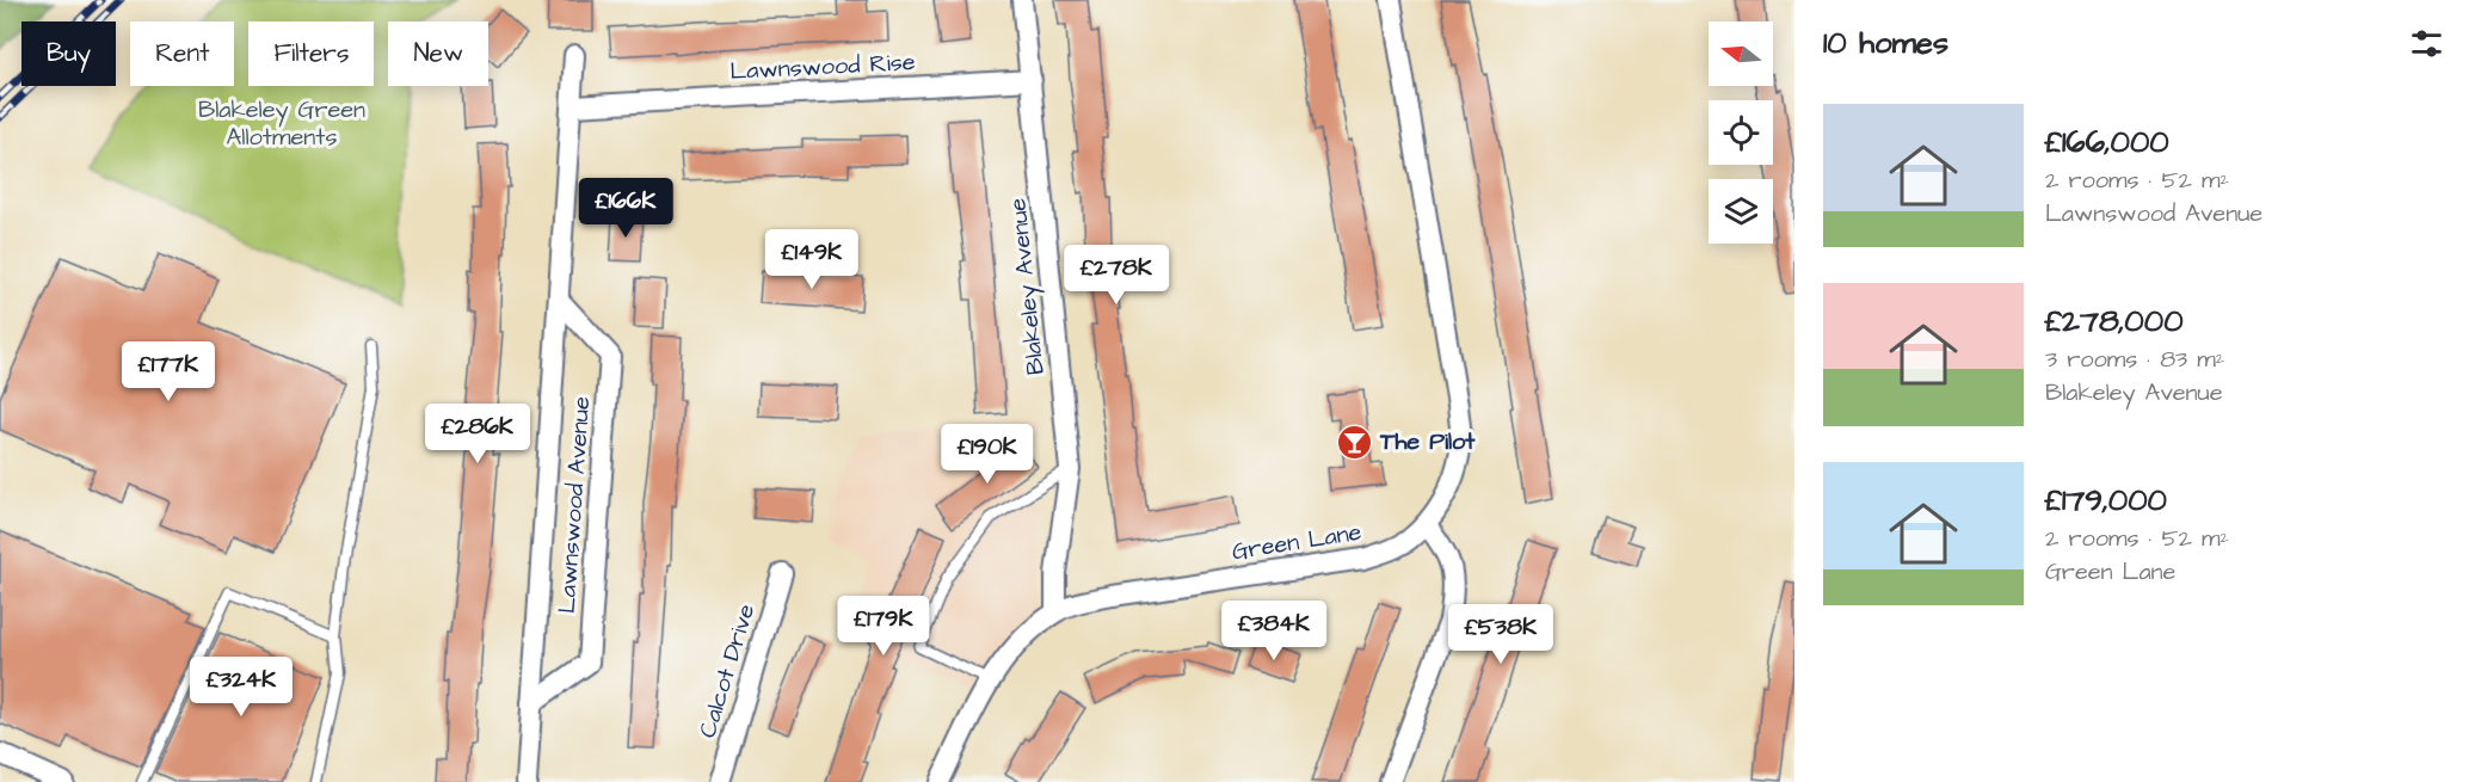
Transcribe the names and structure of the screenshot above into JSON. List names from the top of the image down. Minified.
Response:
{"streets":{"street":["Lawnswood Rise","Blakeley Avenue","Lawnswood Avenue","Green Lane","Calcot Drive"]},"crossings":[["Lawnswood Rise","Blakeley Avenue"],["Lawnswood Rise","Lawnswood Avenue"],["Blakeley Avenue","Green Lane"]],"parks":["Blakeley Green Allotments"],"places":{"bar":["The Pilot"]},"north":"left","page":{"heading":"10 homes","chip":["Buy","Rent","Filters","New"],"list":[{"name":"£166,000","note":"2 rooms · 52 m² · Lawnswood Avenue"},{"name":"£278,000","note":"3 rooms · 83 m² · Blakeley Avenue"},{"name":"£179,000","note":"2 rooms · 52 m² · Green Lane"}],"price":["£166K","£149K","£278K","£177K","£286K","£190K","£179K","£384K","£538K","£324K"]}}
